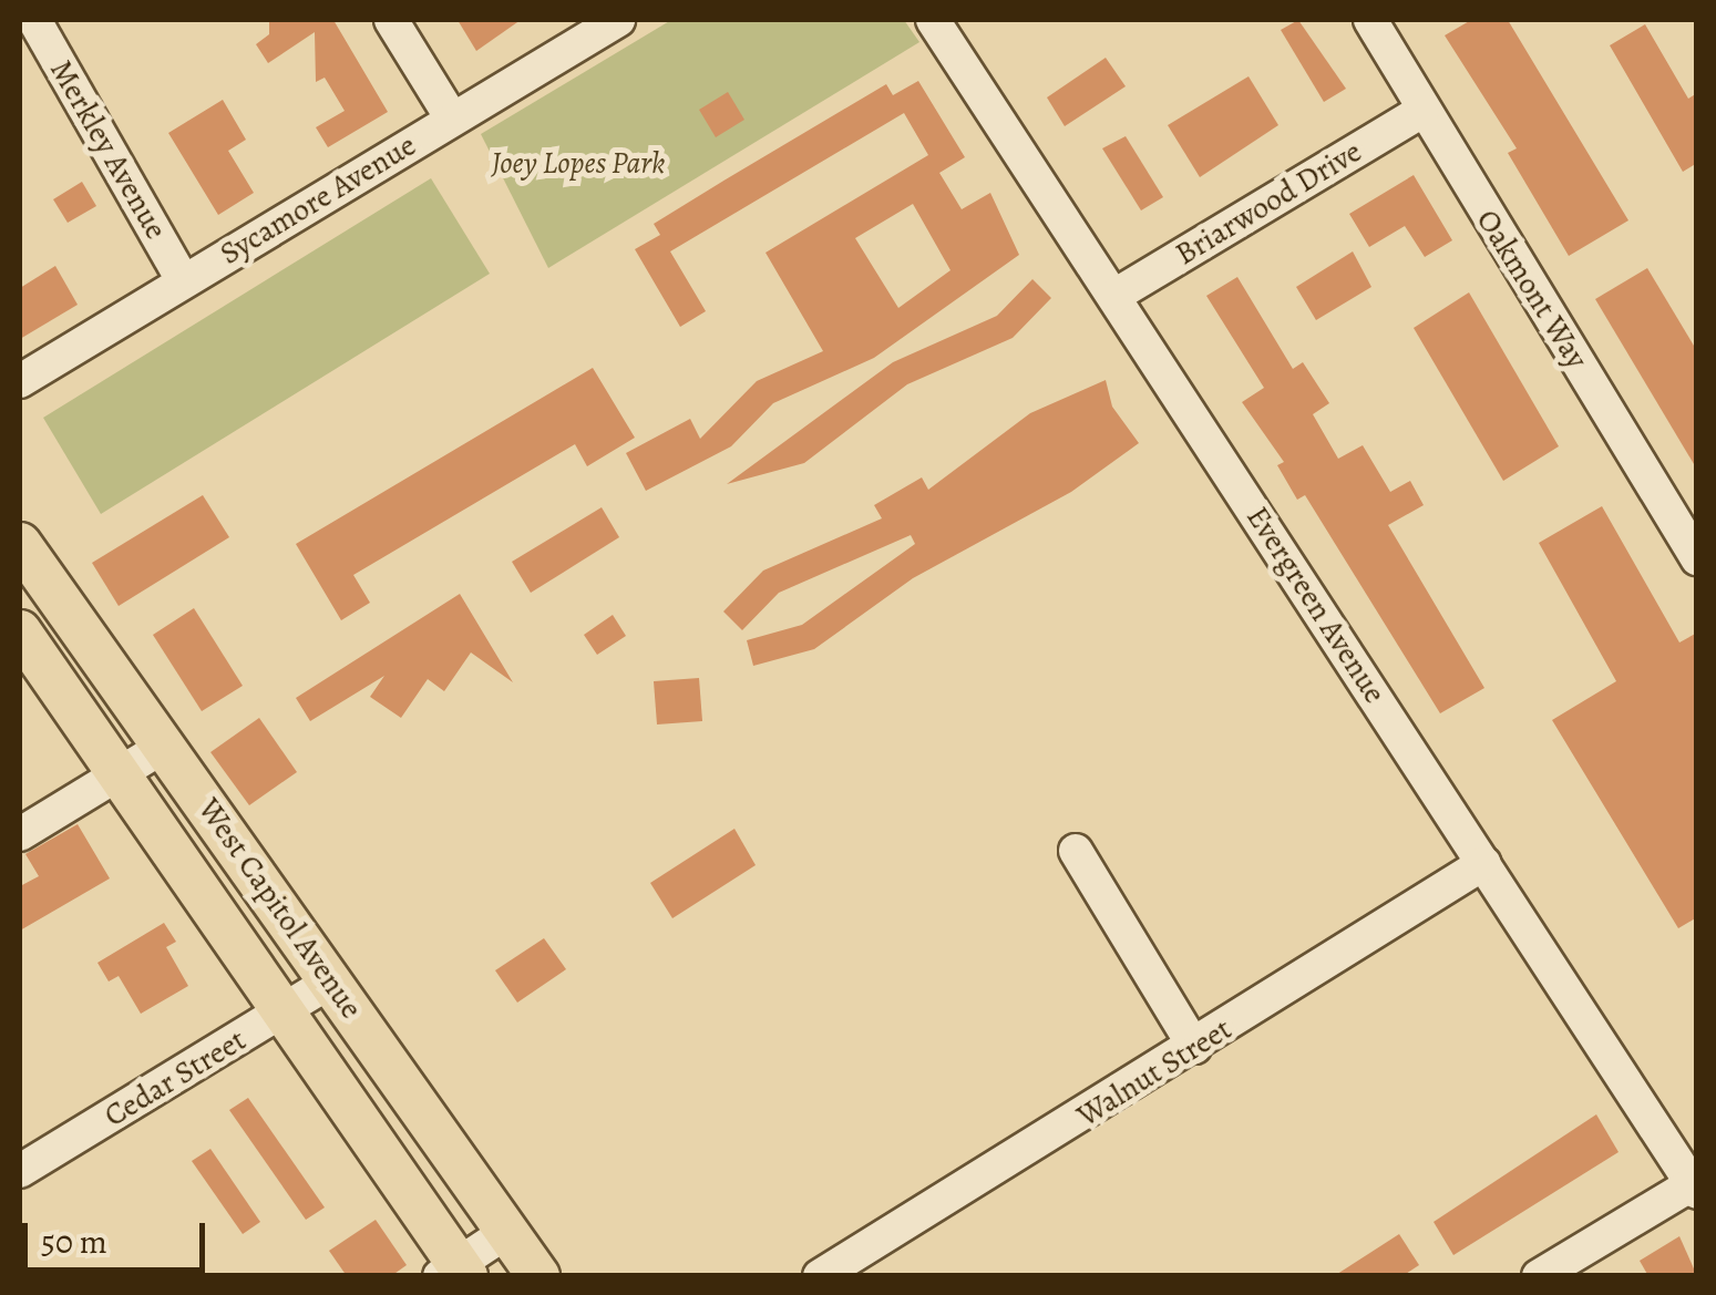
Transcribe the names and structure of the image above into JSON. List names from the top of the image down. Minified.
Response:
{"streets":{"main road":["West Capitol Avenue"],"street":["Merkley Avenue","Sycamore Avenue","Briarwood Drive","Oakmont Way","Evergreen Avenue","Walnut Street","Cedar Street"]},"crossings":[["Merkley Avenue","Sycamore Avenue"],["Briarwood Drive","Oakmont Way"],["Briarwood Drive","Evergreen Avenue"],["Evergreen Avenue","Walnut Street"],["West Capitol Avenue","Cedar Street"]],"parks":["Joey Lopes Park"],"scale_bar":"50 m"}
